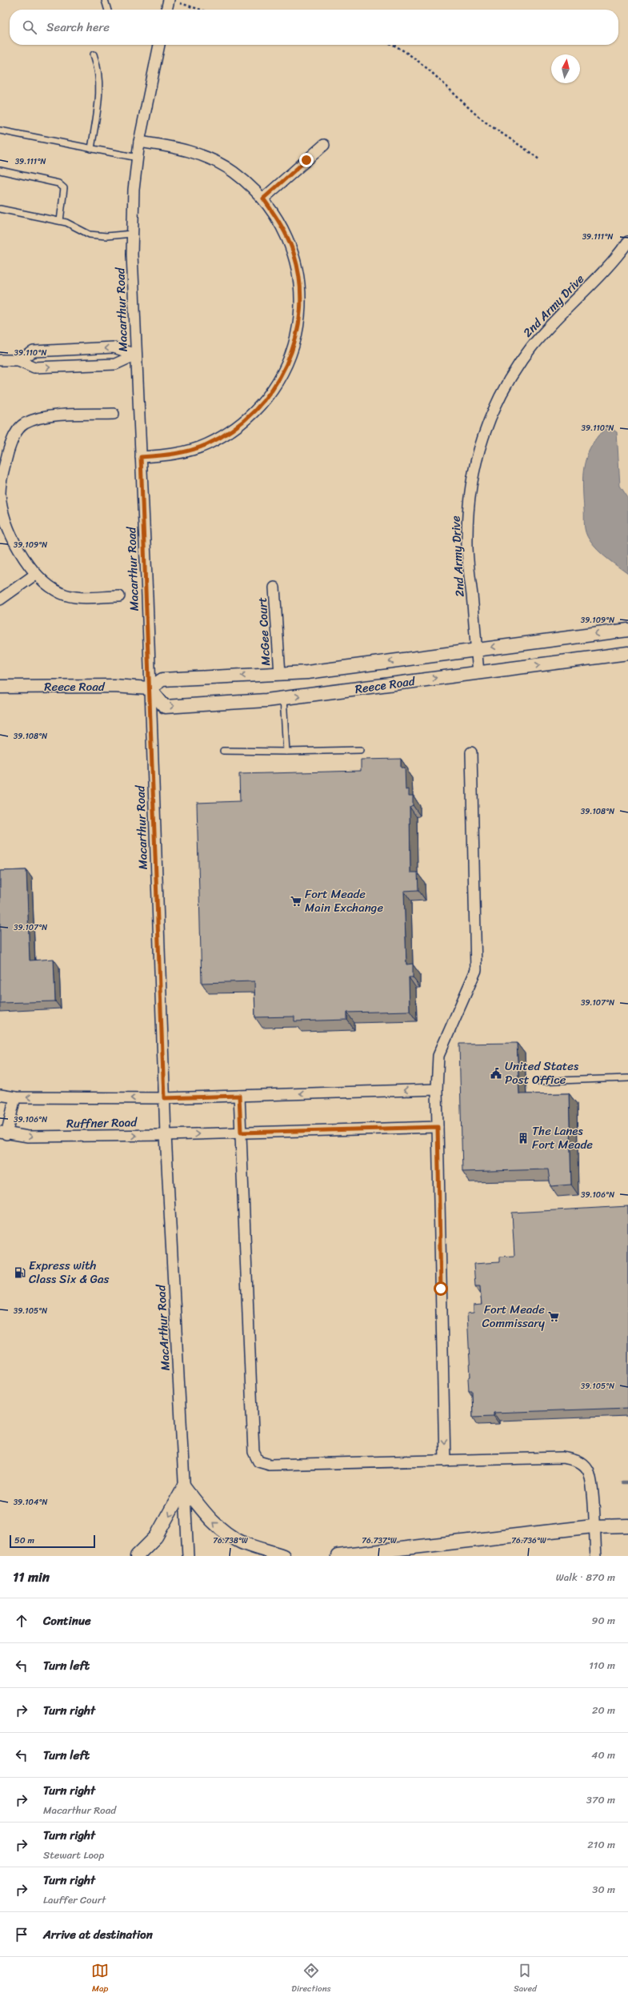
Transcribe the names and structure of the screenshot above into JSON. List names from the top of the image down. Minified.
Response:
{"streets":{"street":["2nd Army Drive","Macarthur Road","McGee Court","Reece Road","Ruffner Road","MacArthur Road"]},"crossings":[["2nd Army Drive","Reece Road"],["Macarthur Road","Reece Road"],["Macarthur Road","Ruffner Road"],["Macarthur Road","MacArthur Road"],["McGee Court","Reece Road"],["Ruffner Road","MacArthur Road"]],"places":{"supermarket":["Fort Meade Main Exchange","Fort Meade Commissary"],"public building":["United States Post Office"],"building":["The Lanes Fort Meade"],"fuel station":["Express with Class Six & Gas"]},"scale_bar":"50 m","north":"top","page":{"search":"Search here","scale":"50 m","heading":["11 min","Walk · 870 m"],"list":[["Continue","90 m"],["Turn left","110 m"],["Turn right","20 m"],["Turn left","40 m"],["Turn right","Macarthur Road","370 m"],["Turn right","Stewart Loop","210 m"],["Turn right","Lauffer Court","30 m"],"Arrive at destination"],"nav":["Map","Directions","Saved"]},"coordinates":["39.111°N","39.110°N","39.109°N","39.108°N","39.107°N","39.106°N","39.105°N","39.104°N","76.738°W","76.737°W","76.736°W"]}
